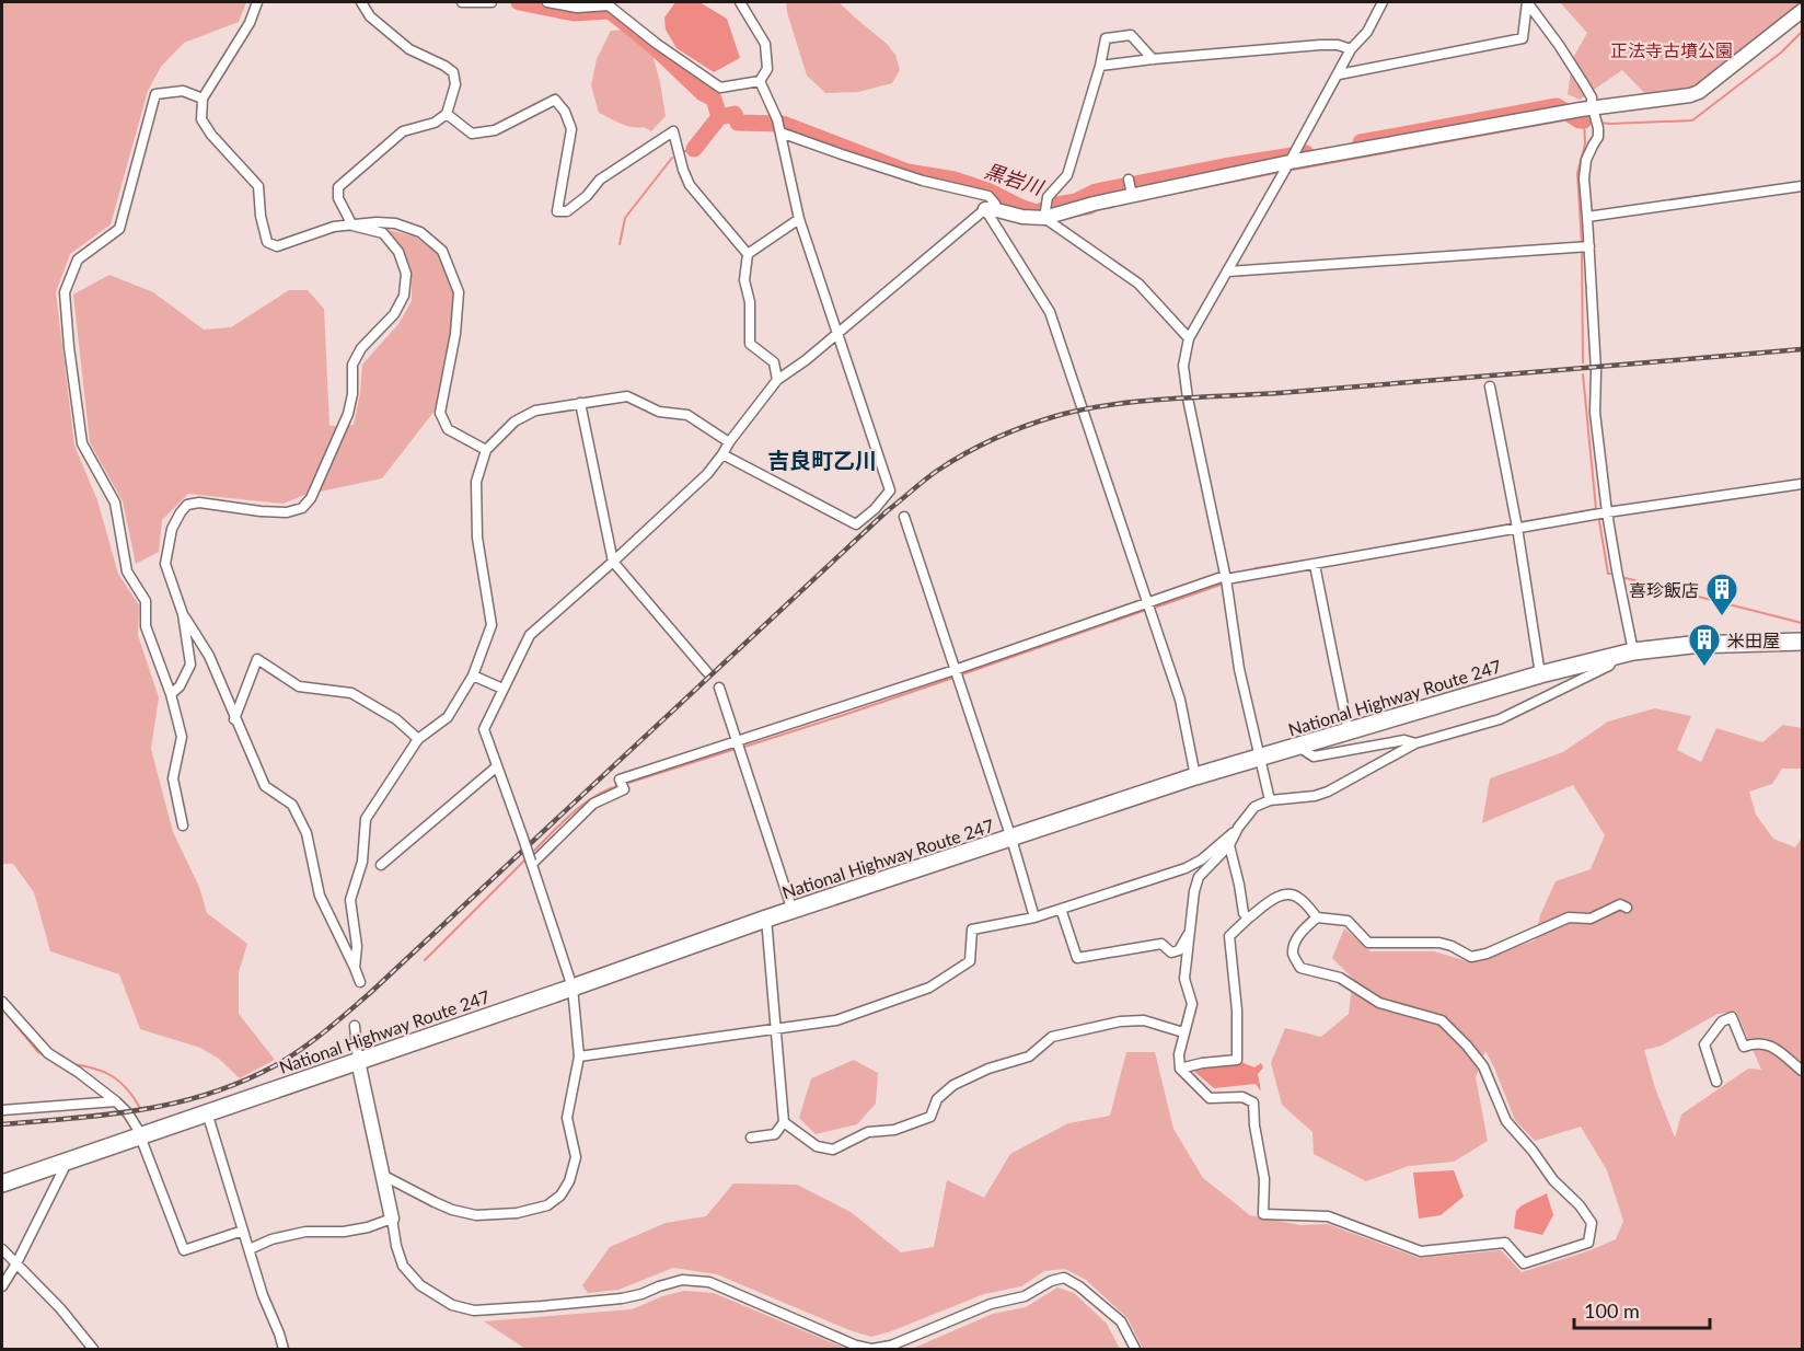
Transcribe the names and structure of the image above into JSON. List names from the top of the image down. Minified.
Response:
{"streets":{"highway":["National Highway Route 247"]},"districts":["吉良町乙川"],"water":["黒岩川"],"parks":["正法寺古墳公園"],"places":{"building":["喜珍飯店","米田屋"]},"scale_bar":"100 m"}
